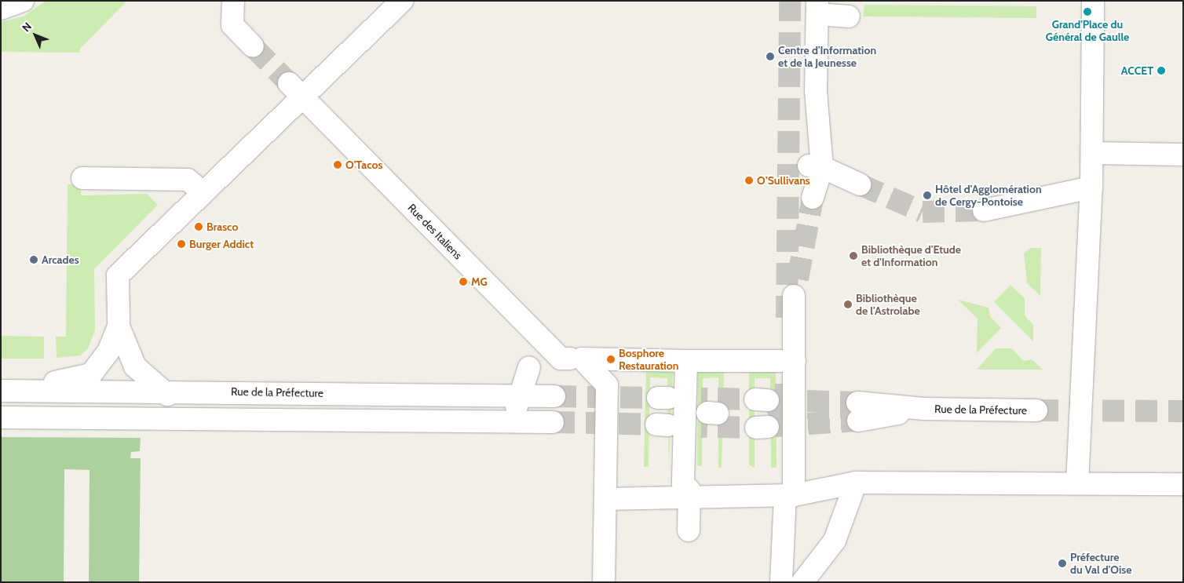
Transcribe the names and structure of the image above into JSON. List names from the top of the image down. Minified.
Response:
{"streets":{"street":["Rue des Italiens","Rue de la Préfecture"]},"places":["Grand'Place du Général de Gaulle","Centre d'Information et de la Jeunesse","ACCET","O'Tacos","O’Sullivans","Hôtel d'Agglomération de Cergy-Pontoise","Brasco","Burger Addict","Bibliothèque d'Etude et d'Information","Arcades","MG","Bibliothèque de l'Astrolabe","Bosphore Restauration","Préfecture du Val d'Oise"],"north":"top left"}
